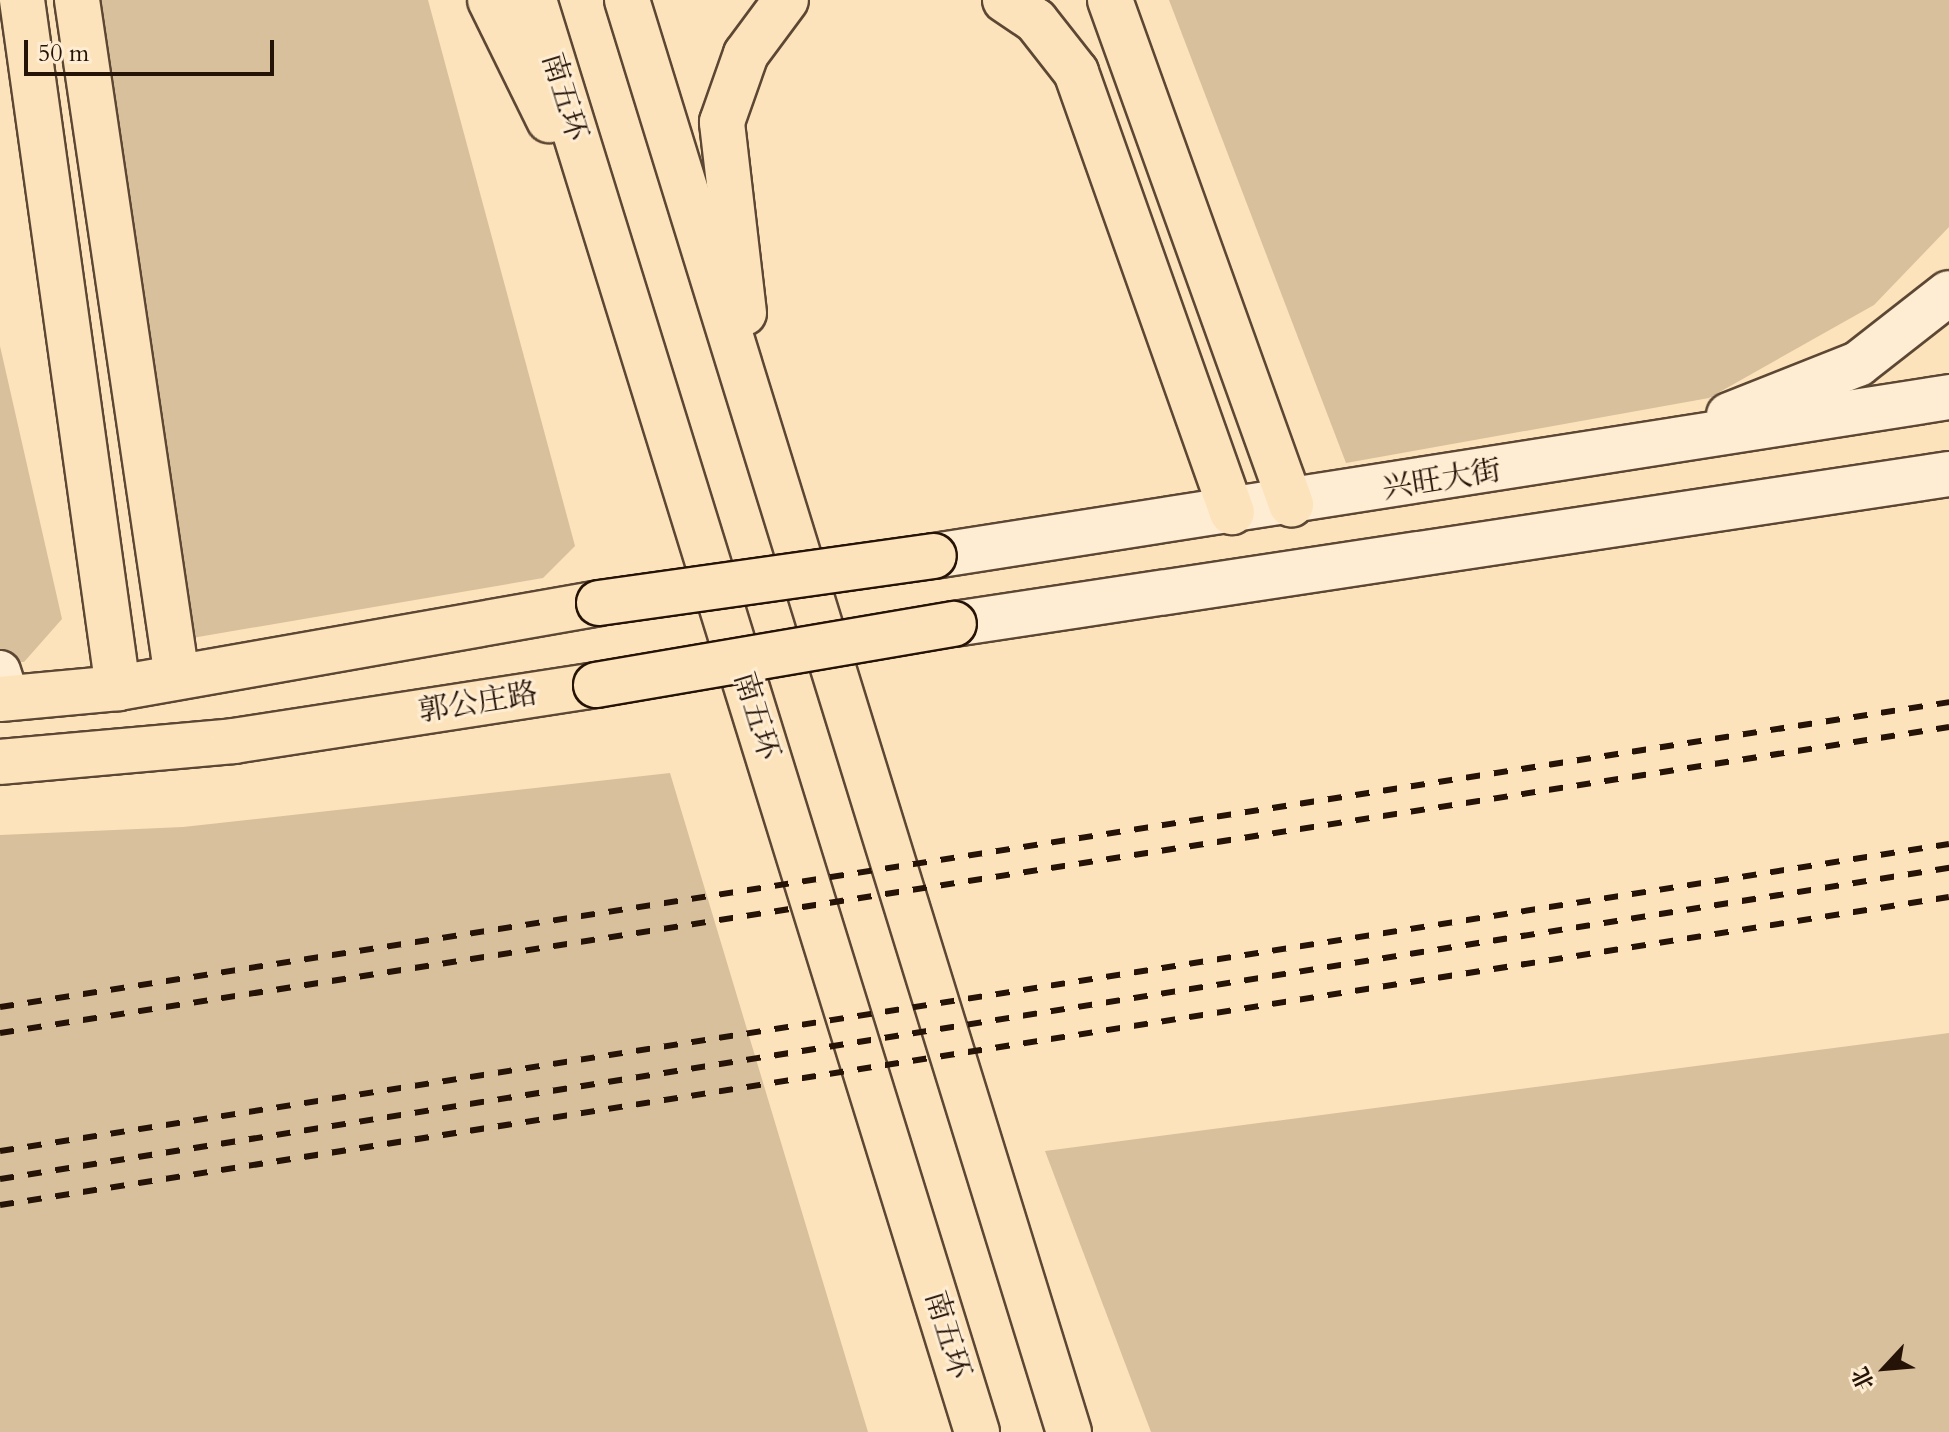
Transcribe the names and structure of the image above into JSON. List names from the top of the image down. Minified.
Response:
{"streets":{"main road":["南五环","兴旺大街","郭公庄路"]},"scale_bar":"50 m","north":"bottom left"}
